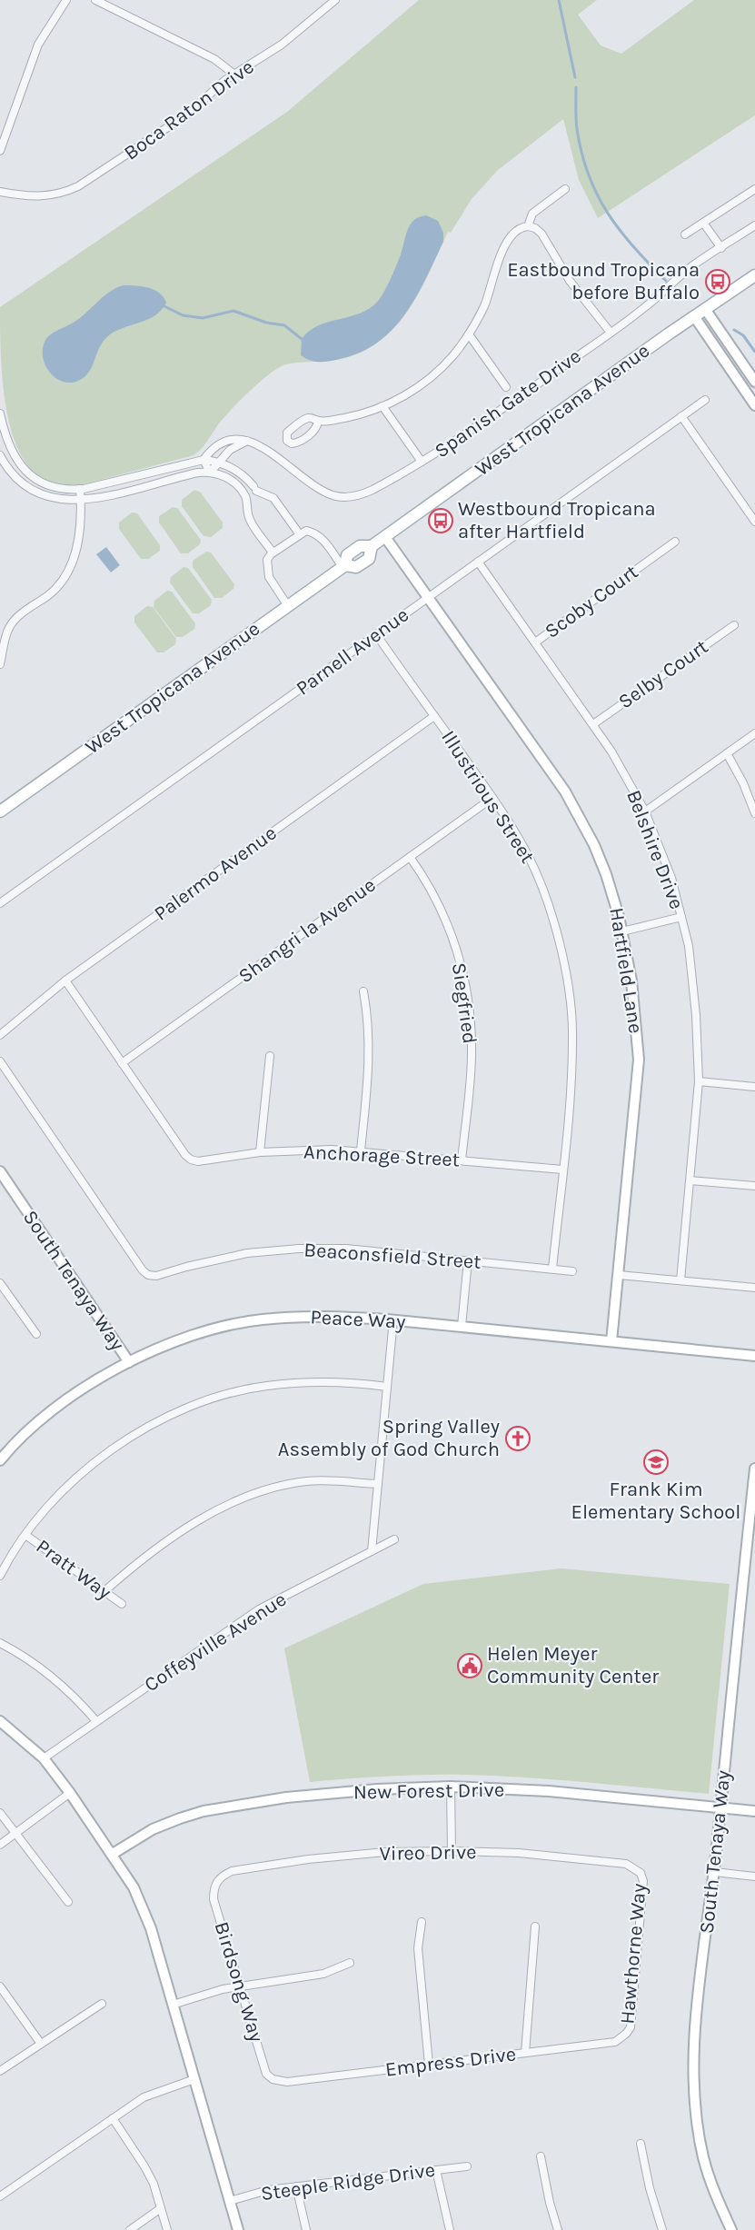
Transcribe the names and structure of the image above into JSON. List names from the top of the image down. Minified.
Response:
{"streets":{"main road":["West Tropicana Avenue"],"street":["Boca Raton Drive","Spanish Gate Drive","Scoby Court","Parnell Avenue","Selby Court","Illustrious Street","Belshire Drive","Palermo Avenue","Shangri la Avenue","Hartfield Lane","Siegfried","Anchorage Street","Beaconsfield Street","South Tenaya Way","Peace Way","Pratt Way","Coffeyville Avenue","New Forest Drive","Vireo Drive","Hawthorne Way","Birdsong Way","Empress Drive","Steeple Ridge Drive"]},"crossings":[["West Tropicana Avenue","Hartfield Lane"],["Scoby Court","Belshire Drive"],["Parnell Avenue","Illustrious Street"],["Parnell Avenue","Belshire Drive"],["Parnell Avenue","Hartfield Lane"],["Selby Court","Belshire Drive"],["Illustrious Street","Palermo Avenue"],["Illustrious Street","Shangri la Avenue"],["Illustrious Street","Anchorage Street"],["Illustrious Street","Beaconsfield Street"],["Palermo Avenue","Anchorage Street"],["Shangri la Avenue","Siegfried"],["Shangri la Avenue","Anchorage Street"],["Hartfield Lane","Peace Way"],["Siegfried","Anchorage Street"],["South Tenaya Way","Peace Way"],["South Tenaya Way","New Forest Drive"],["Vireo Drive","Hawthorne Way"],["Vireo Drive","Birdsong Way"],["Hawthorne Way","Empress Drive"],["Birdsong Way","Empress Drive"]],"places":{"bus stop":["Eastbound Tropicana before Buffalo","Westbound Tropicana after Hartfield"],"church":["Spring Valley Assembly of God Church"],"school or university":["Frank Kim Elementary School"],"public building":["Helen Meyer Community Center"]}}
